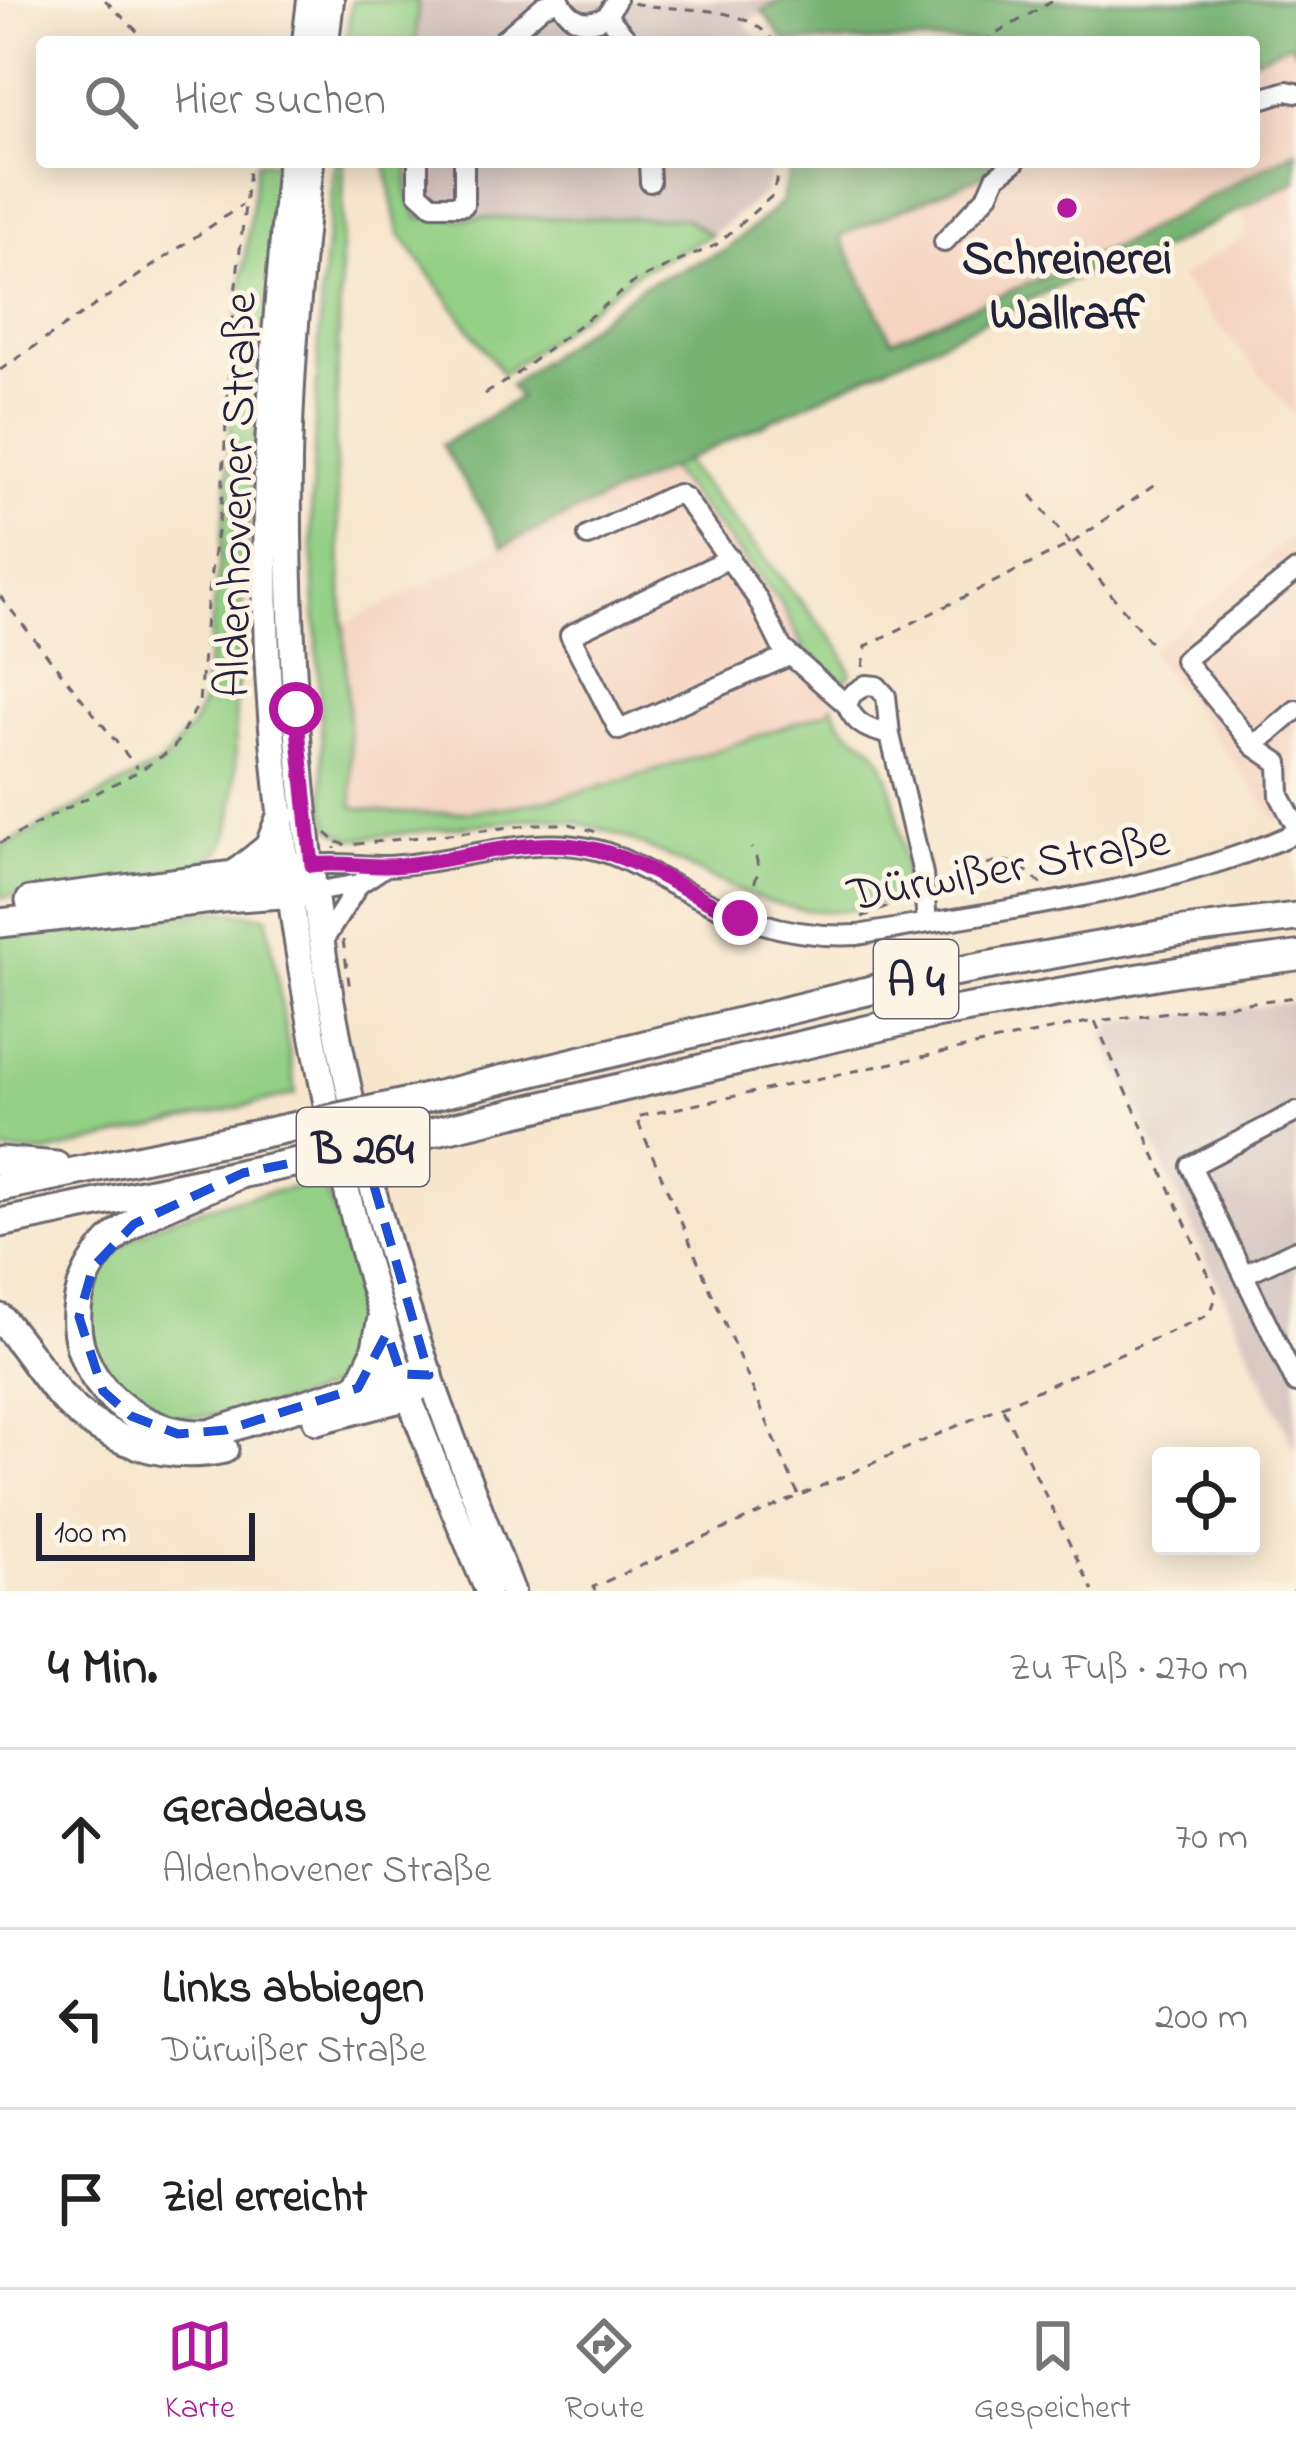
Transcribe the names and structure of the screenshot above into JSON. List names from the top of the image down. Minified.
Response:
{"streets":{"highway":["A 4"],"main road":["Aldenhovener Straße","B 264"],"street":["Dürwißer Straße"]},"crossings":[["Aldenhovener Straße","Dürwißer Straße"]],"places":["Schreinerei Wallraff"],"scale_bar":"100 m","page":{"search":"Hier suchen","scale":"100 m","heading":["4 Min.","Zu Fuß · 270 m"],"list":[["Geradeaus","Aldenhovener Straße","70 m"],["Links abbiegen","Dürwißer Straße","200 m"],"Ziel erreicht"],"nav":["Karte","Route","Gespeichert"]}}
